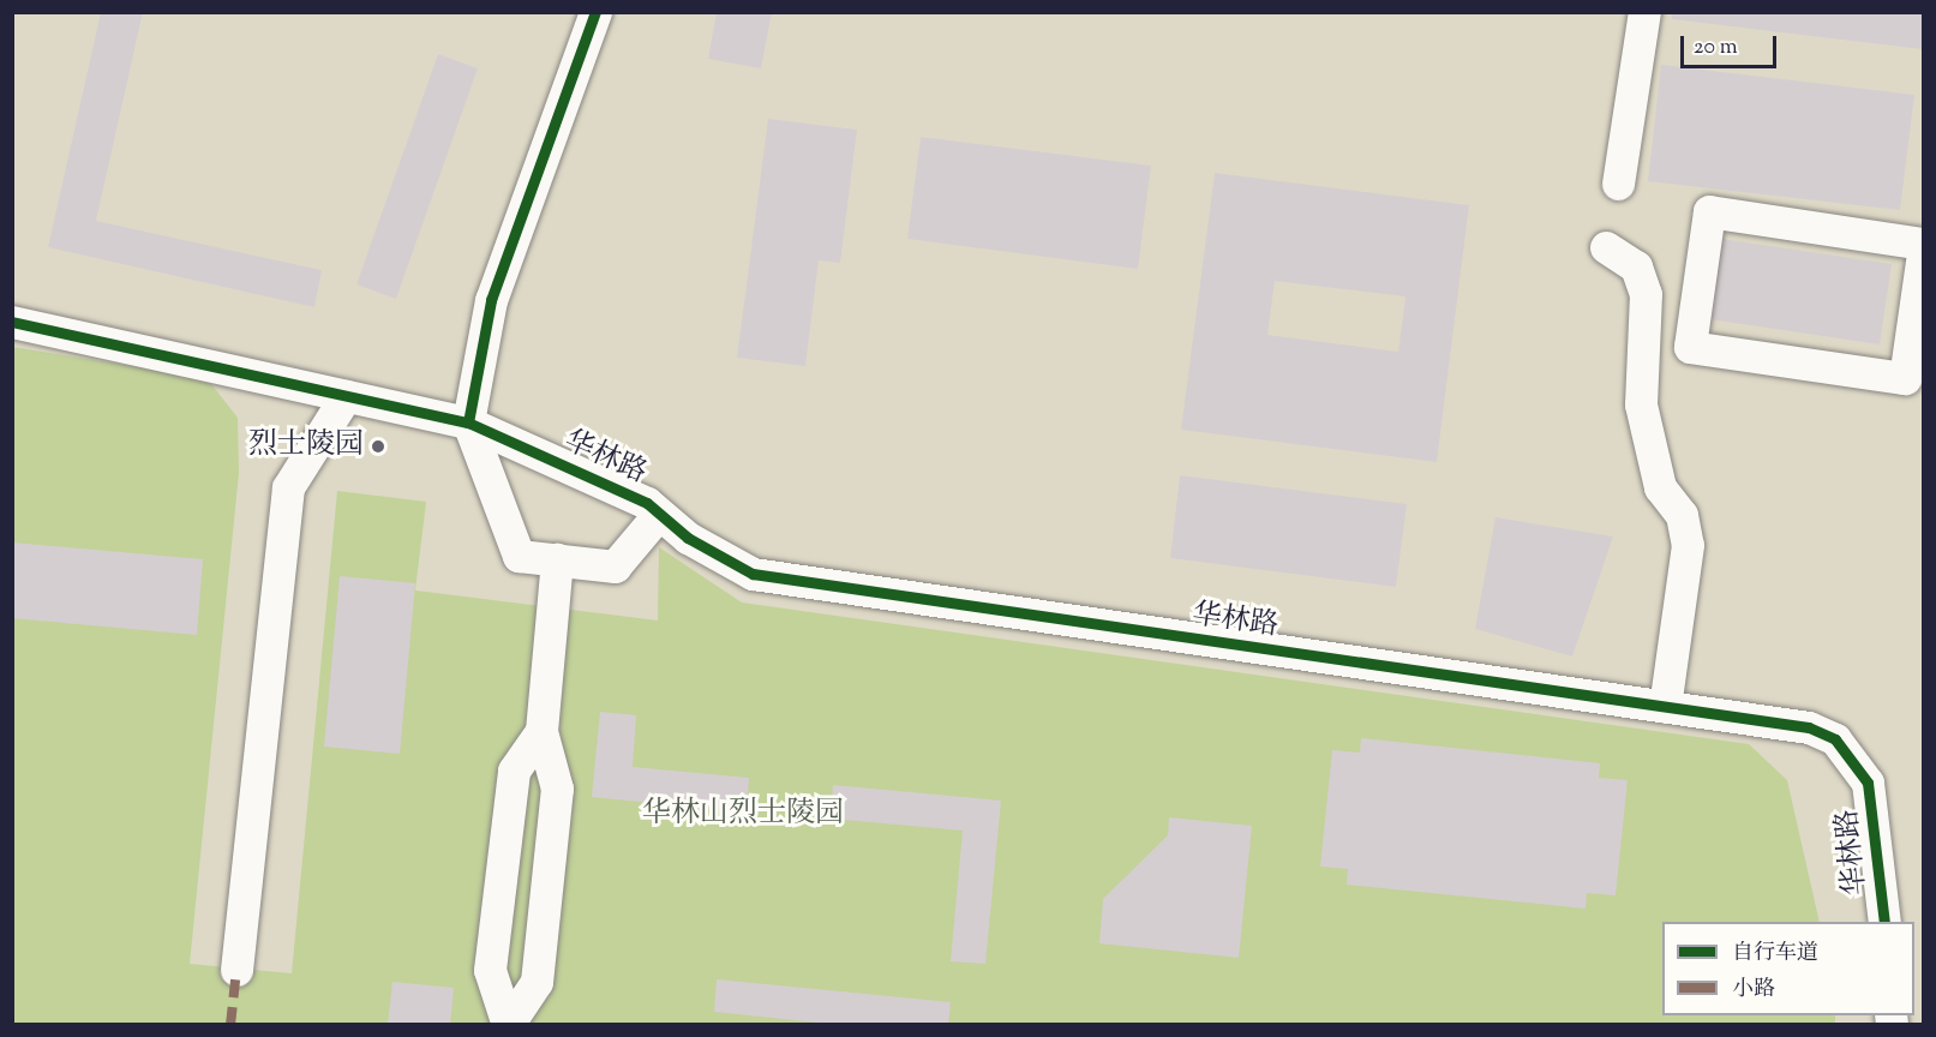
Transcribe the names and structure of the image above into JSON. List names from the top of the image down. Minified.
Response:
{"streets":{"street":["华林路"]},"parks":["华林山烈士陵园"],"places":["烈士陵园"],"legend":["自行车道","小路"],"scale_bar":"20 m"}
